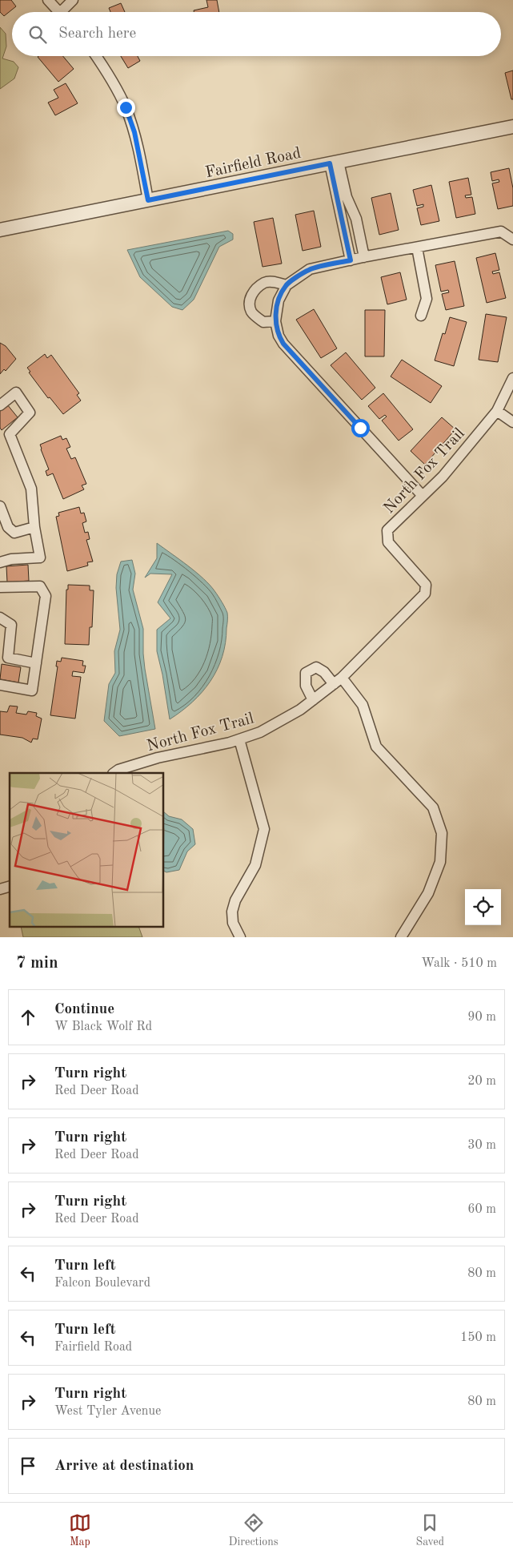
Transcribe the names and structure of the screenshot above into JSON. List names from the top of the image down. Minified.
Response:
{"streets":{"street":["Fairfield Road","North Fox Trail"]},"page":{"search":"Search here","heading":["7 min","Walk · 510 m"],"list":[["Continue","W Black Wolf Rd","90 m"],["Turn right","Red Deer Road","20 m"],["Turn right","Red Deer Road","30 m"],["Turn right","Red Deer Road","60 m"],["Turn left","Falcon Boulevard","80 m"],["Turn left","Fairfield Road","150 m"],["Turn right","West Tyler Avenue","80 m"],"Arrive at destination"],"nav":["Map","Directions","Saved"]}}
